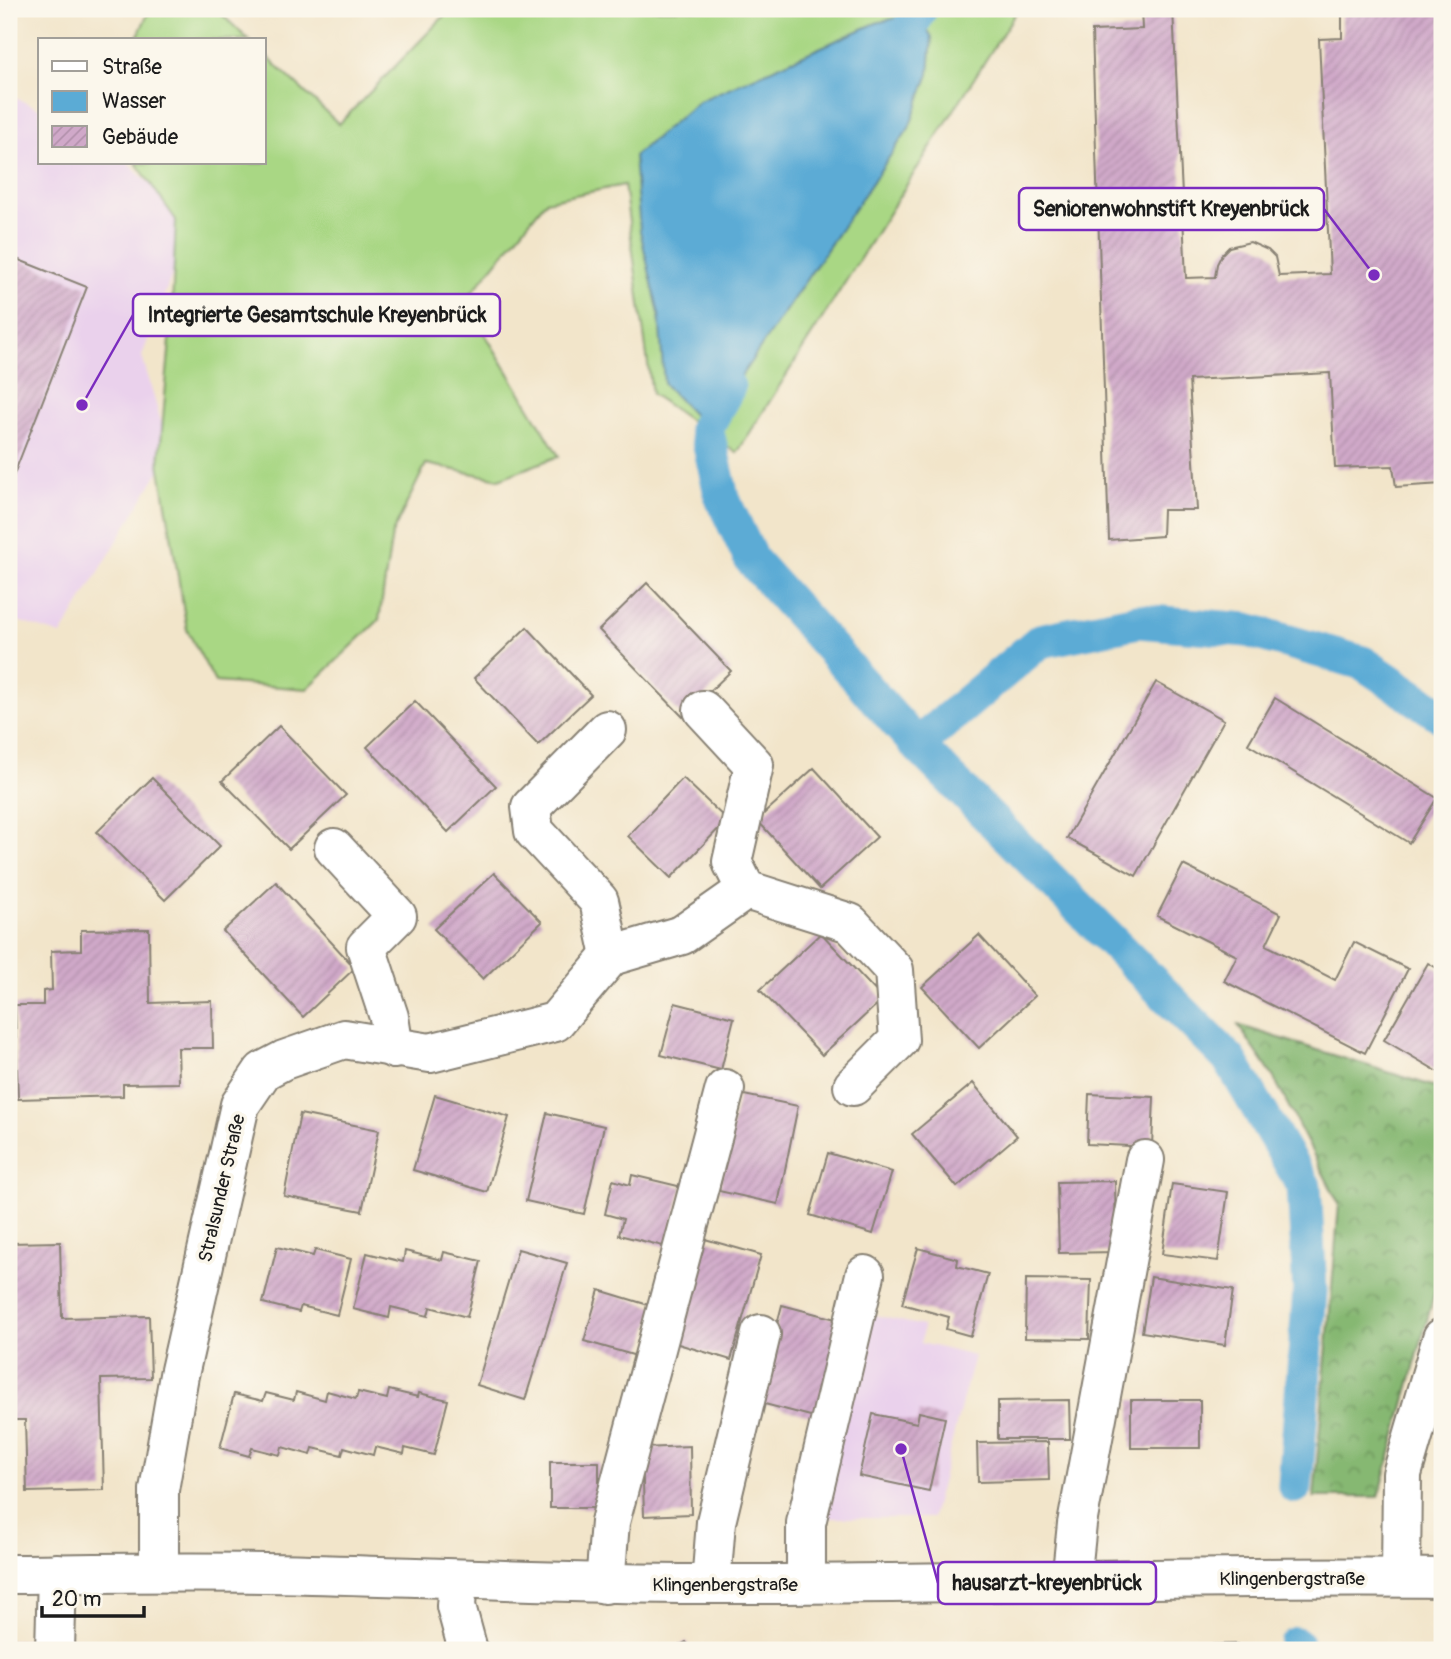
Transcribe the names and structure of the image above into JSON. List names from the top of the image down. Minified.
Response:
{"streets":{"street":["Stralsunder Straße","Klingenbergstraße"]},"crossings":[["Stralsunder Straße","Klingenbergstraße"]],"places":["Seniorenwohnstift Kreyenbrück","Integrierte Gesamtschule Kreyenbrück","hausarzt-kreyenbrück"],"legend":["Straße","Wasser","Gebäude"],"scale_bar":"20 m"}
